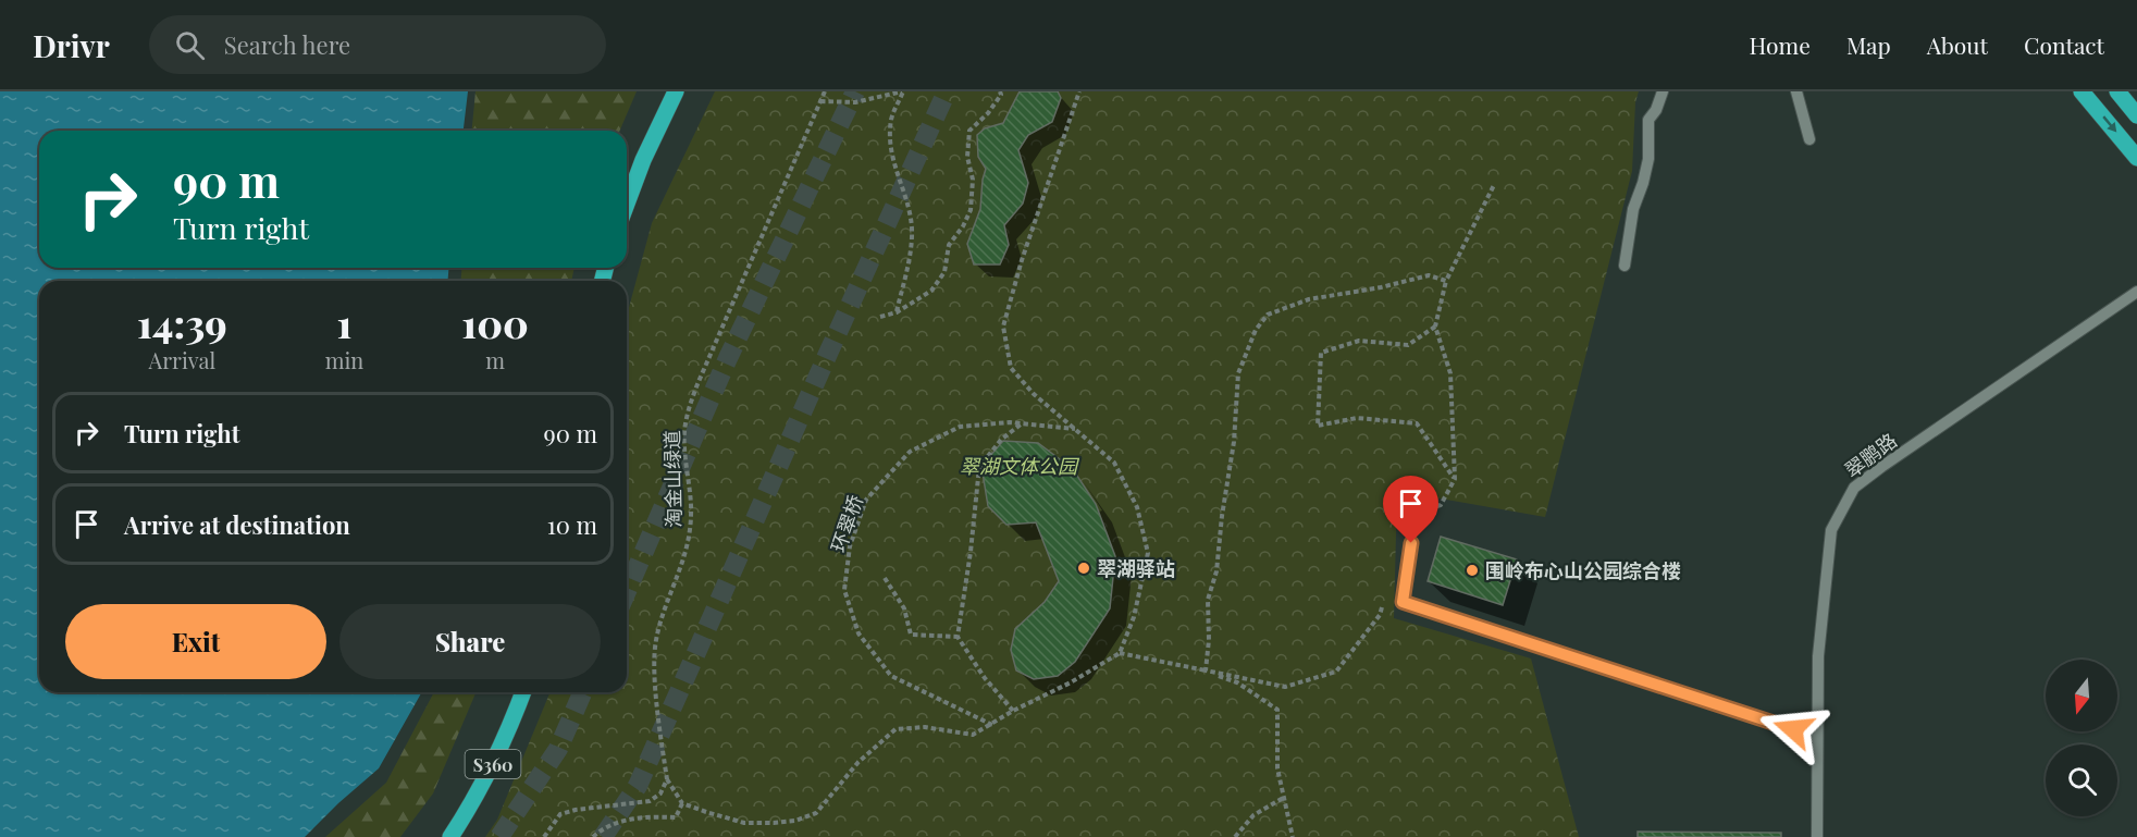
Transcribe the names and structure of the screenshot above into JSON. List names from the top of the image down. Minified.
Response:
{"streets":{"main road":["S360"],"street":["翠鹏路"],"path":["淘金山绿道","环翠桥"]},"parks":["翠湖文体公园"],"places":["翠湖驿站","围岭布心山公园综合楼"],"north":"bottom","page":{"header":"Drivr","search":"Search here","nav":["Home","Map","About","Contact"],"turn":["90 m","Turn right"],"eta":["14:39","Arrival","1","min","100","m"],"list":[{"name":"Turn right","value":"90 m"},{"name":"Arrive at destination","value":"10 m"}],"buttons":["Exit","Share"]}}
